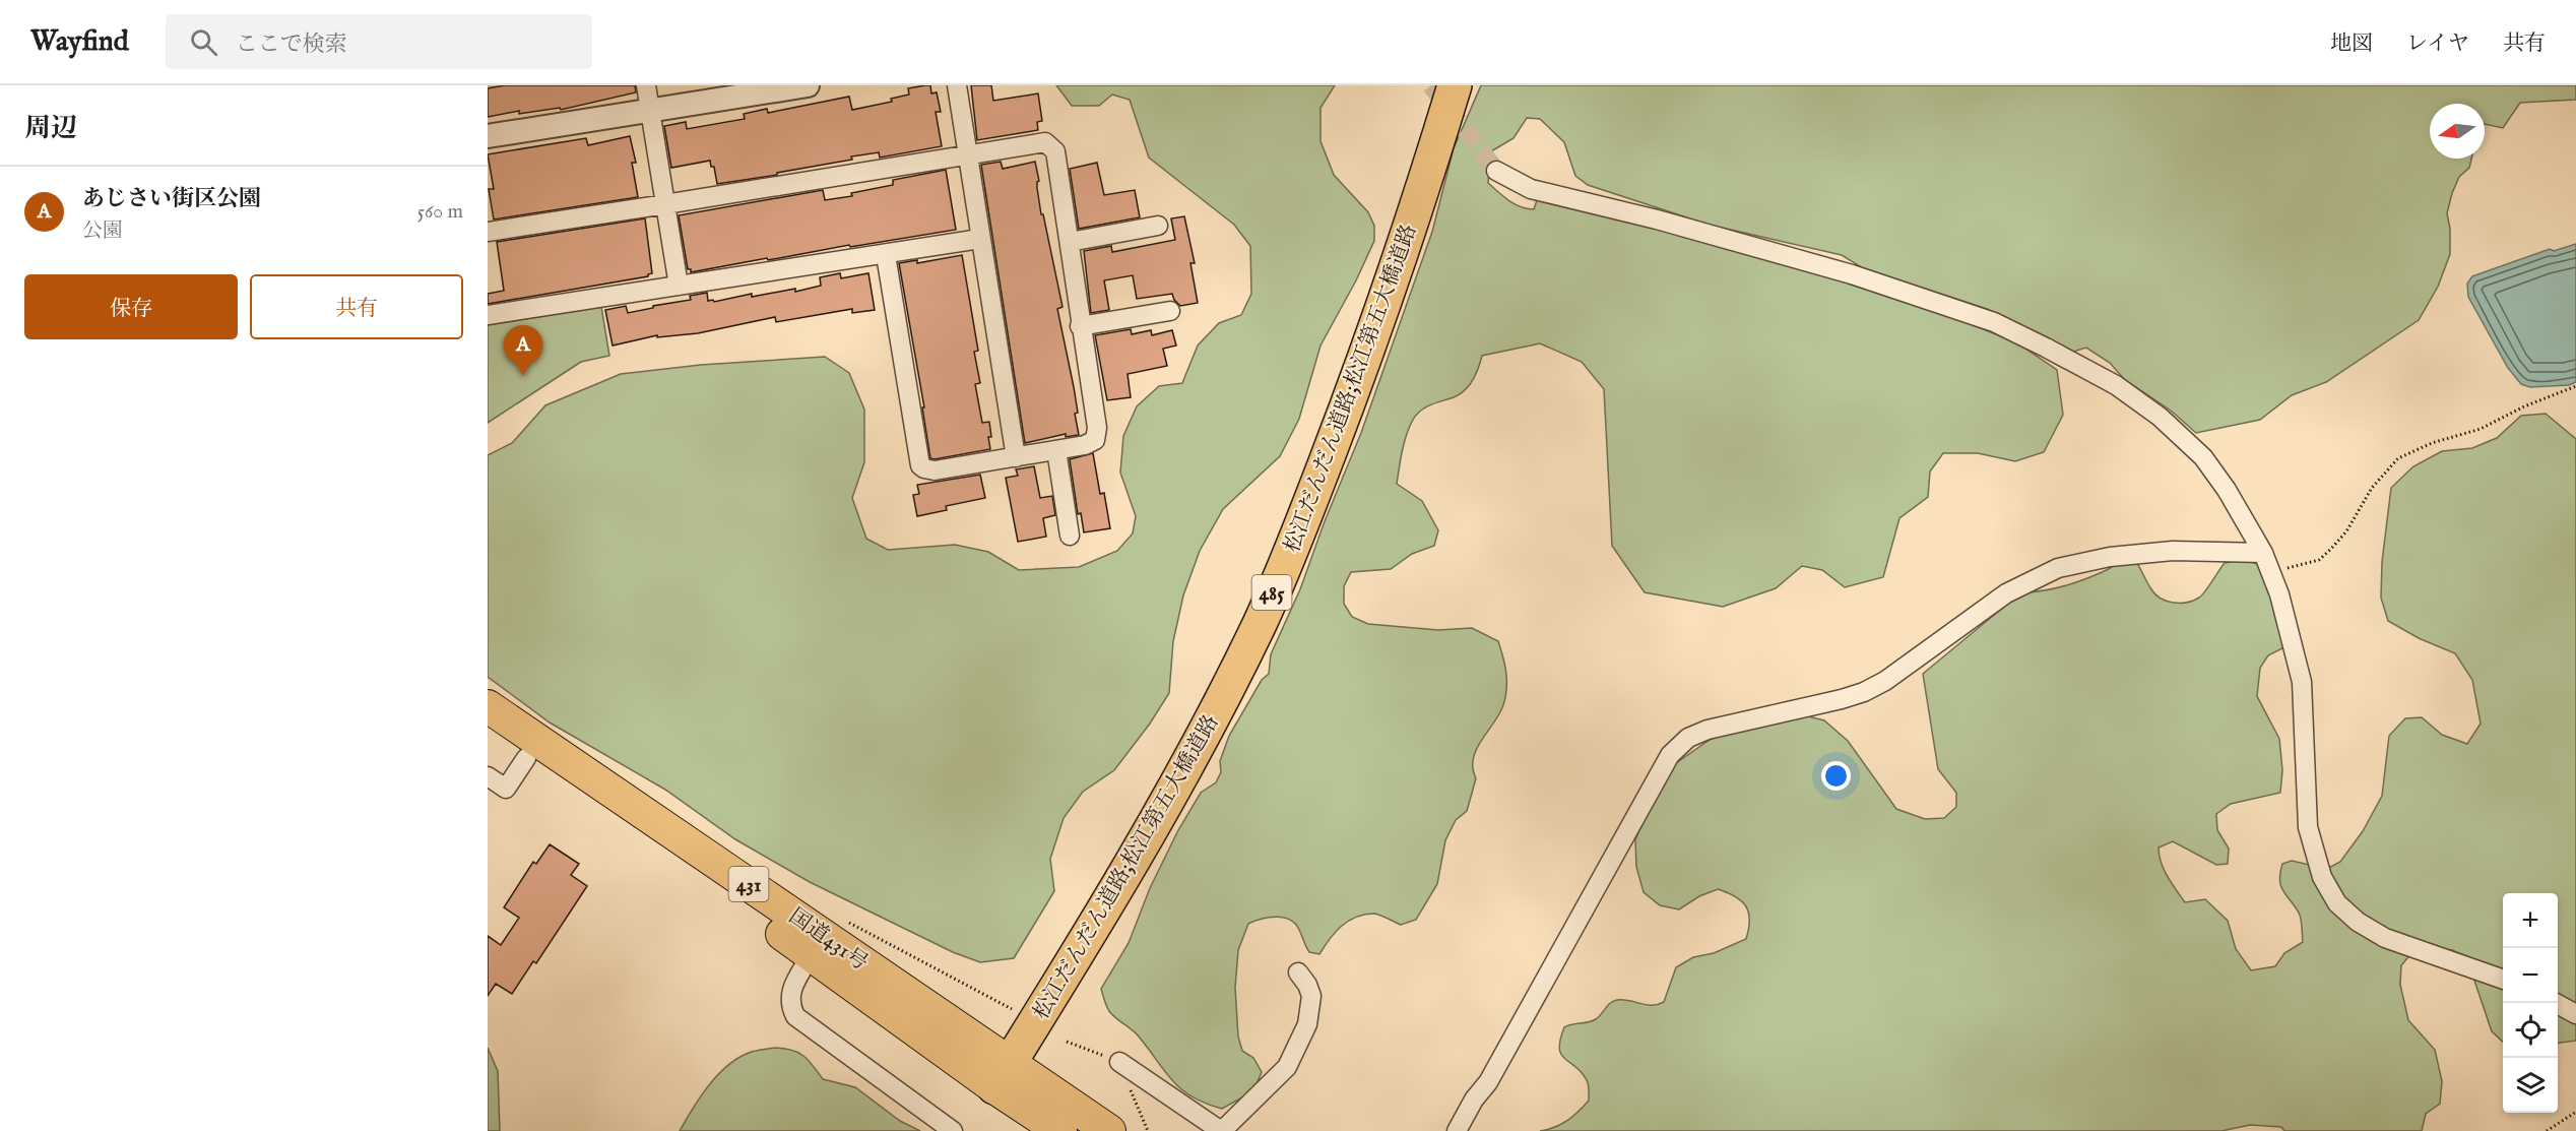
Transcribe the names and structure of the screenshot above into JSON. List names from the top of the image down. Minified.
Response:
{"streets":{"highway":["松江だんだん道路;松江第五大橋道路","485","431","国道431号"]},"crossings":[["松江だんだん道路;松江第五大橋道路","国道431号"]],"north":"left","page":{"header":"Wayfind","search":"ここで検索","nav":["地図","レイヤ","共有"],"heading":"周辺","list":[{"mark":"A","name":"あじさい街区公園","note":"公園","value":"560 m"}],"buttons":["保存","共有"],"pins":"A","map_buttons":["+","−"]}}
